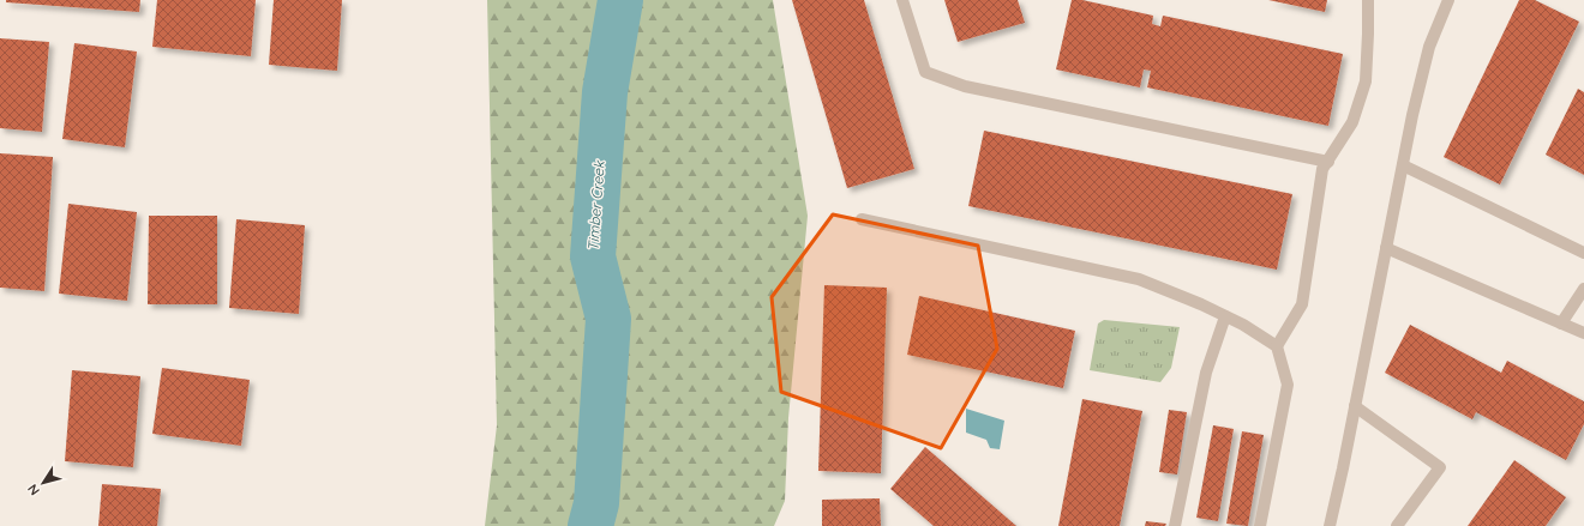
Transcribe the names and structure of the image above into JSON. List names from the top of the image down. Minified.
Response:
{"water":["Timber Creek"],"north":"bottom left"}
